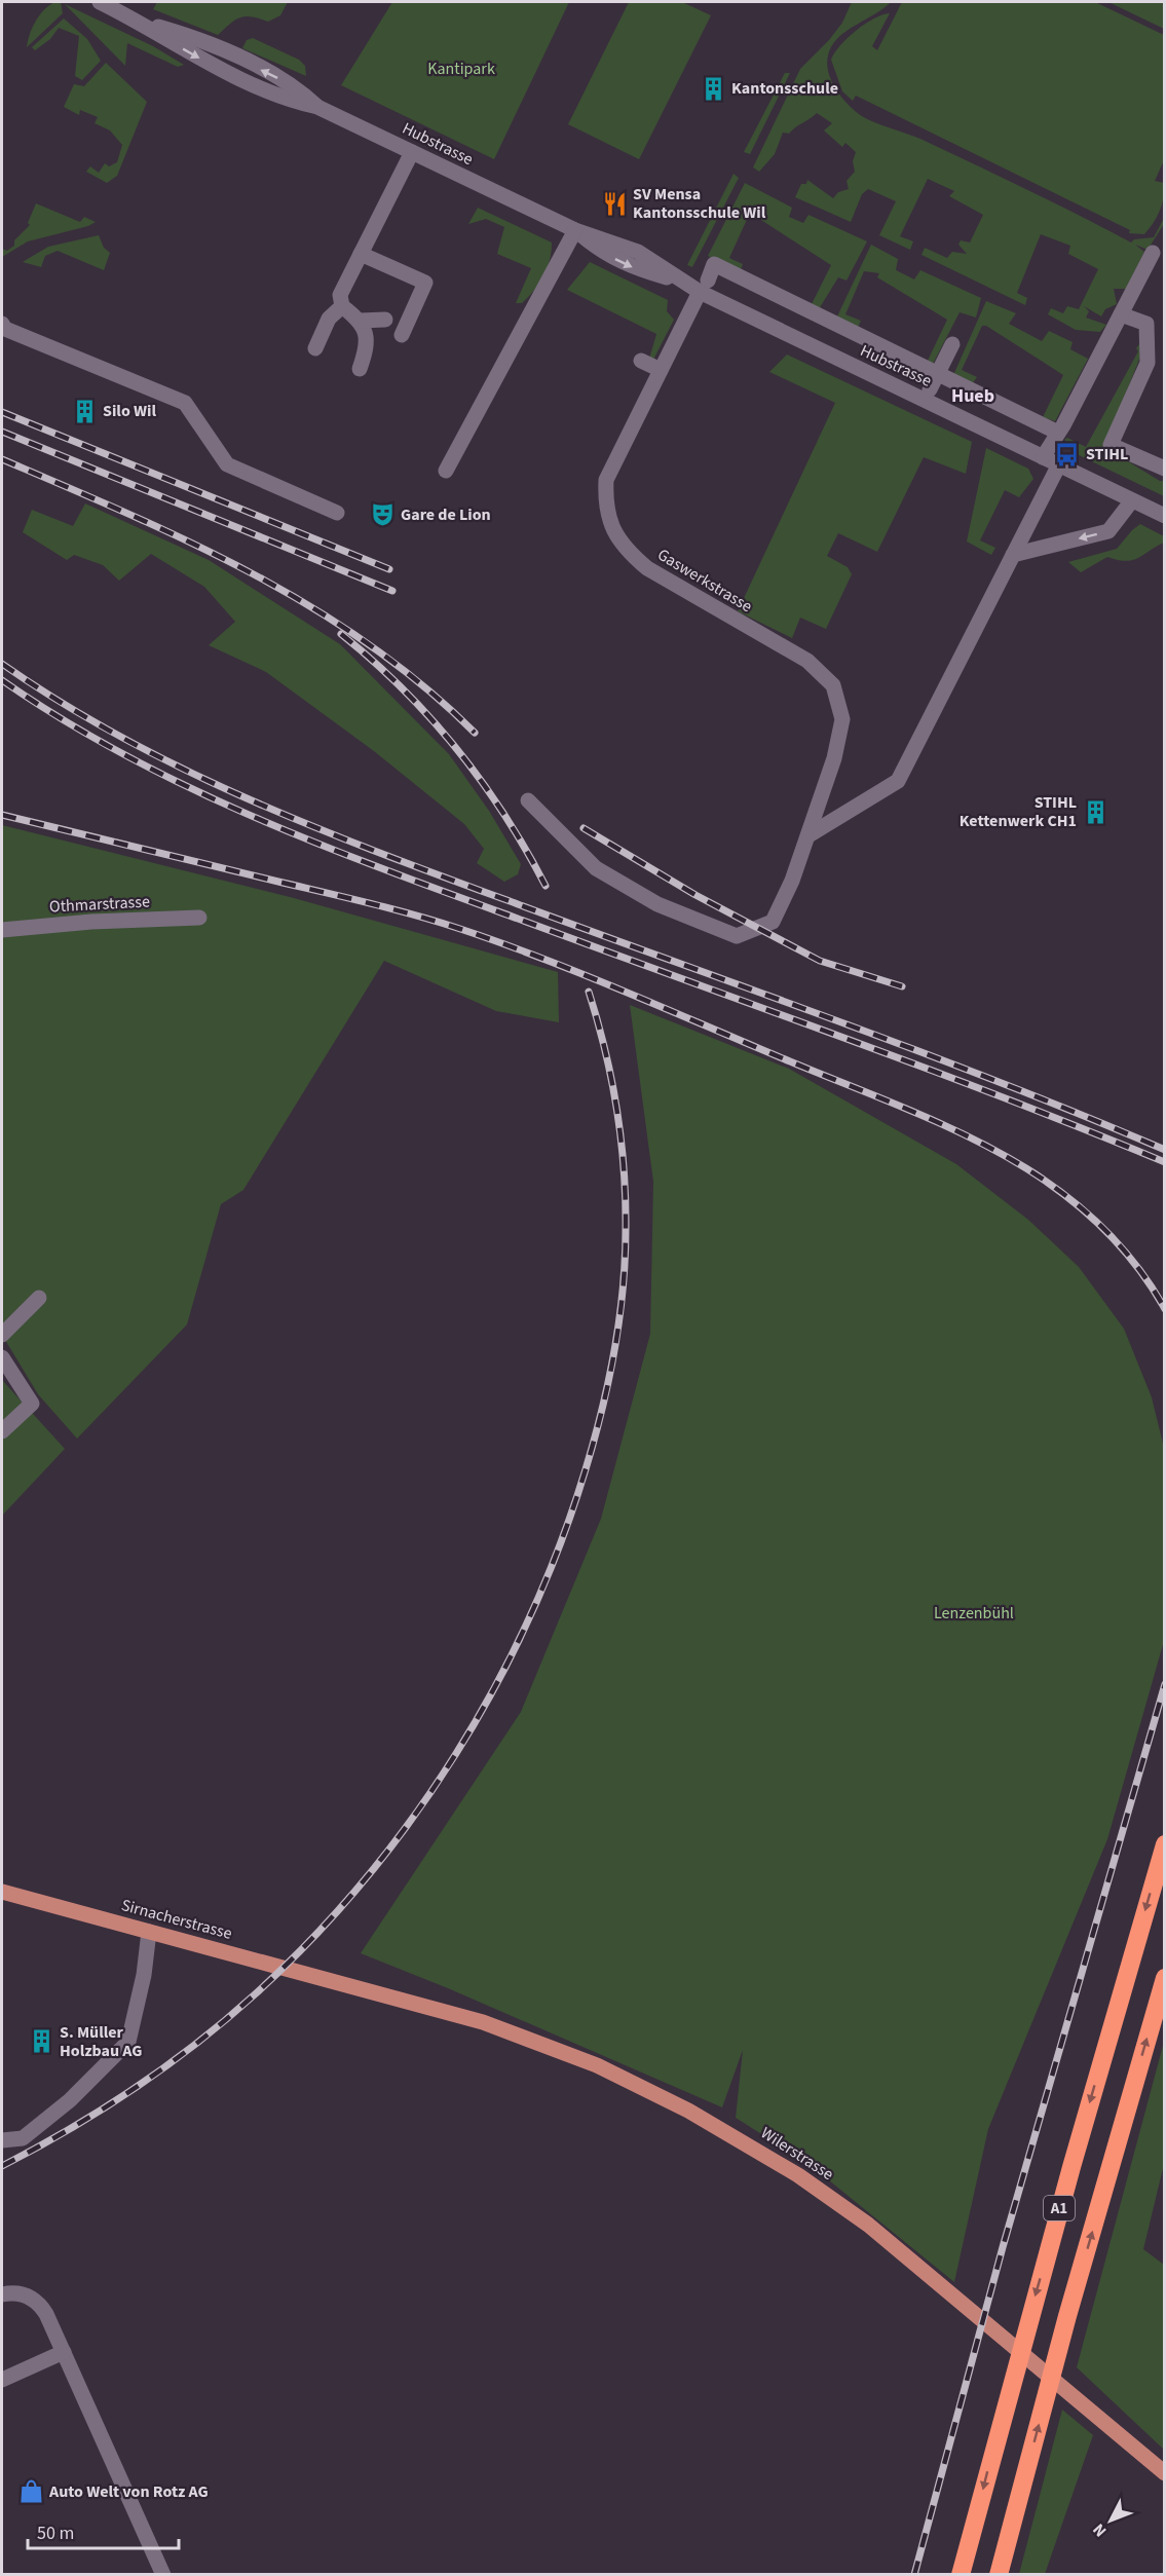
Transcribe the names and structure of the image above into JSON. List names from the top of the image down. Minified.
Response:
{"streets":{"highway":["A1"],"main road":["Sirnacherstrasse","Wilerstrasse"],"street":["Hubstrasse","Gaswerkstrasse","Othmarstrasse"]},"crossings":[["Hubstrasse","Gaswerkstrasse"],["Sirnacherstrasse","Wilerstrasse"]],"districts":["Hueb"],"parks":["Kantipark","Lenzenbühl"],"places":{"building":["Kantonsschule","Silo Wil","STIHL Kettenwerk CH1","S. Müller Holzbau AG"],"restaurant":["SV Mensa Kantonsschule Wil"],"bus stop":["STIHL"],"theatre":["Gare de Lion"],"shop":["Auto Welt von Rotz AG"]},"scale_bar":"50 m","north":"bottom left"}
